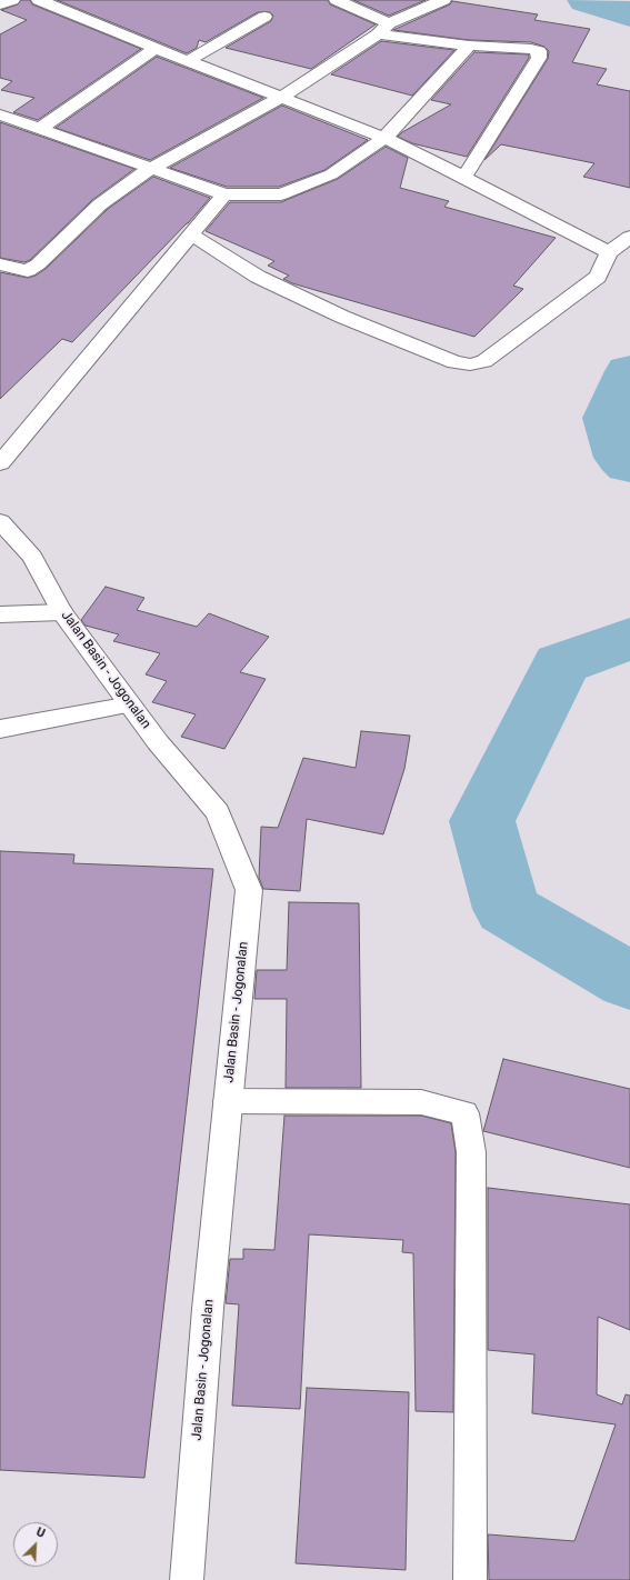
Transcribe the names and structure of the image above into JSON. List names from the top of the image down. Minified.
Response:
{"streets":{"street":["Jalan Basin - Jogonalan"]},"north":"top right"}
